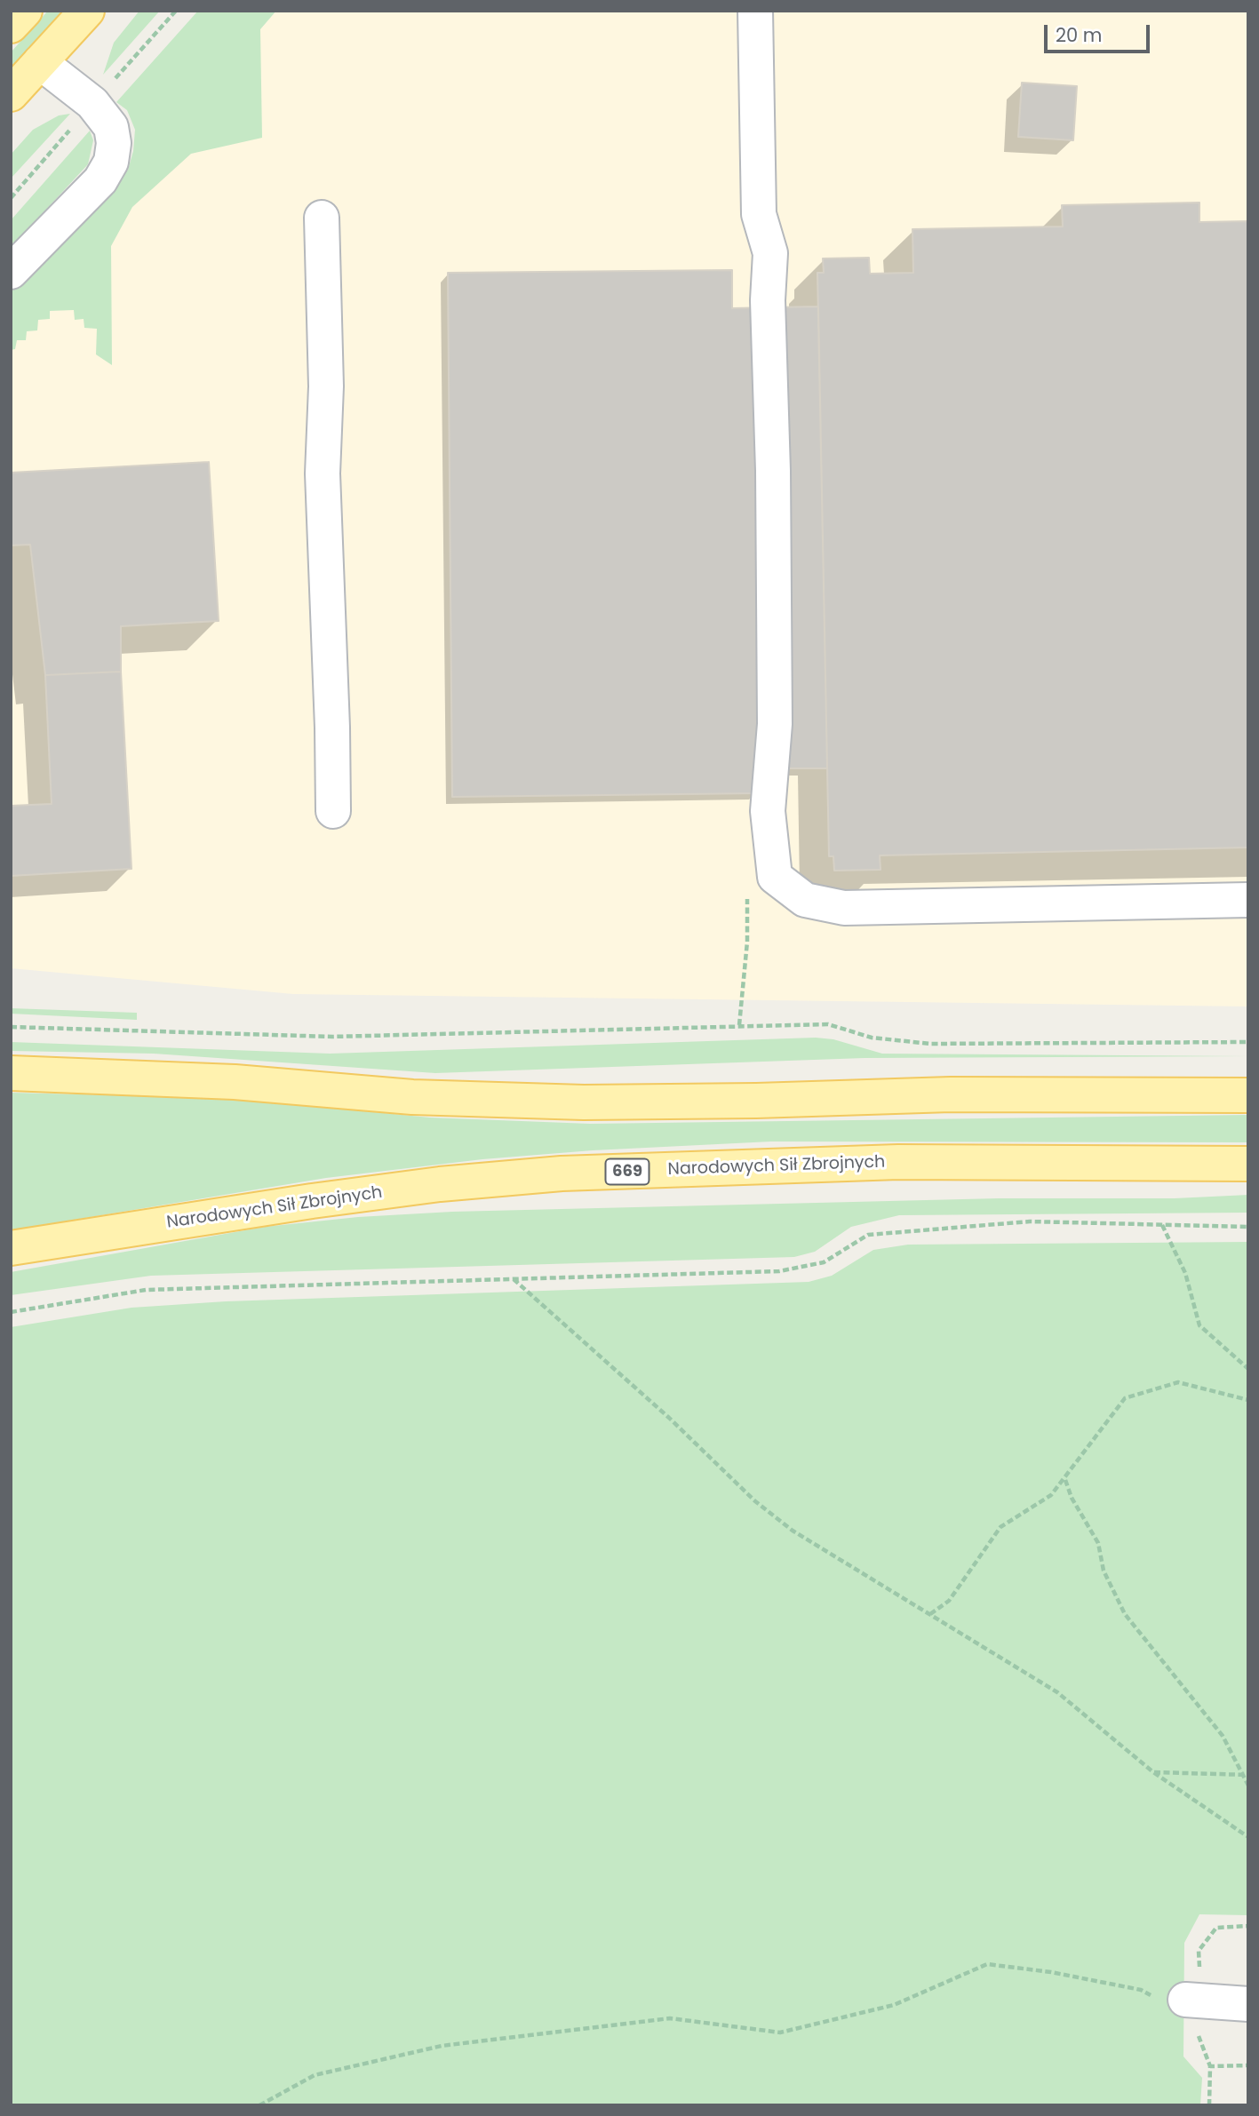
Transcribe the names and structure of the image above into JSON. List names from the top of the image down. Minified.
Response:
{"streets":{"main road":["Narodowych Sił Zbrojnych","669"]},"scale_bar":"20 m"}
